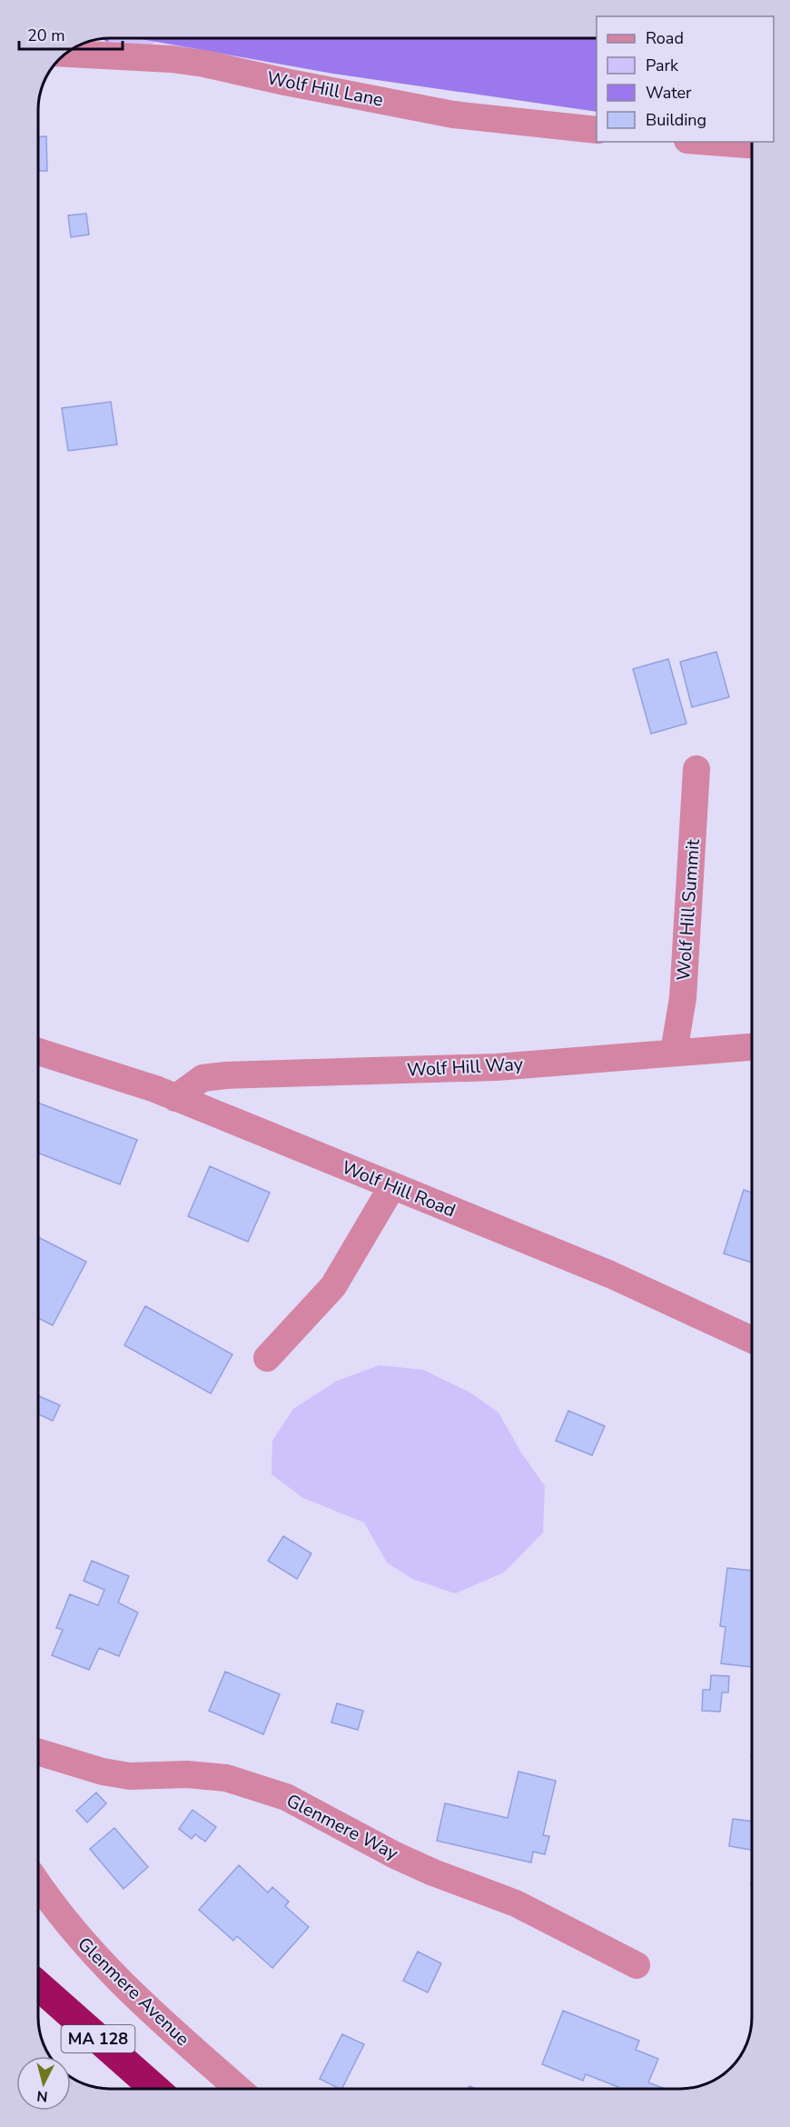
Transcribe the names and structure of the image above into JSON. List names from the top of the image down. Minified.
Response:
{"streets":{"highway":["MA 128"],"street":["Wolf Hill Lane","Wolf Hill Summit","Wolf Hill Way","Wolf Hill Road","Glenmere Way","Glenmere Avenue"]},"crossings":[["Wolf Hill Summit","Wolf Hill Way"],["Wolf Hill Way","Wolf Hill Road"]],"legend":["Road","Park","Water","Building"],"scale_bar":"20 m","north":"bottom"}
